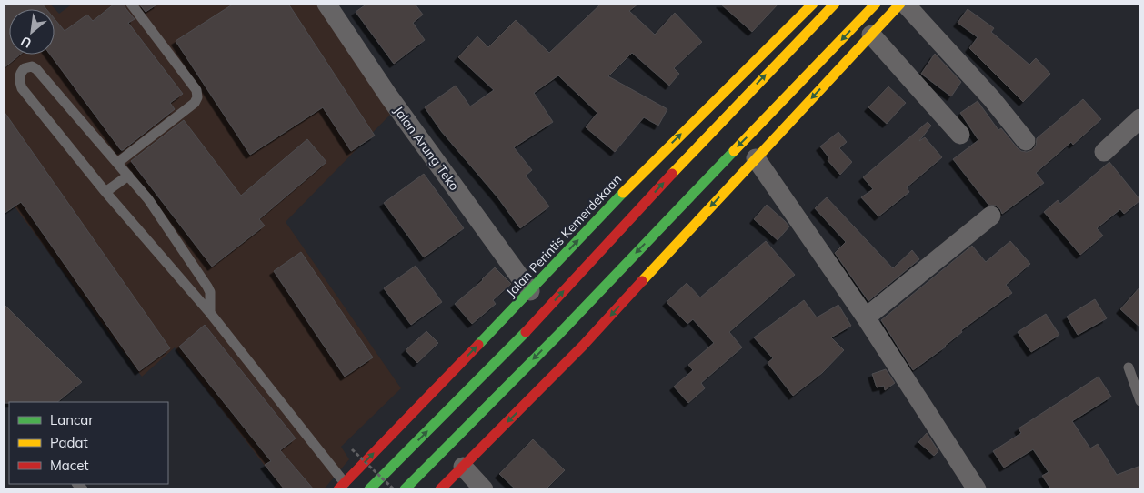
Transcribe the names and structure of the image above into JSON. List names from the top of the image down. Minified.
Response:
{"streets":{"main road":["Jalan Perintis Kemerdekaan"],"street":["Jalan Arung Teko"]},"crossings":[["Jalan Arung Teko","Jalan Perintis Kemerdekaan"]],"legend":["Lancar","Padat","Macet"],"north":"bottom left"}
